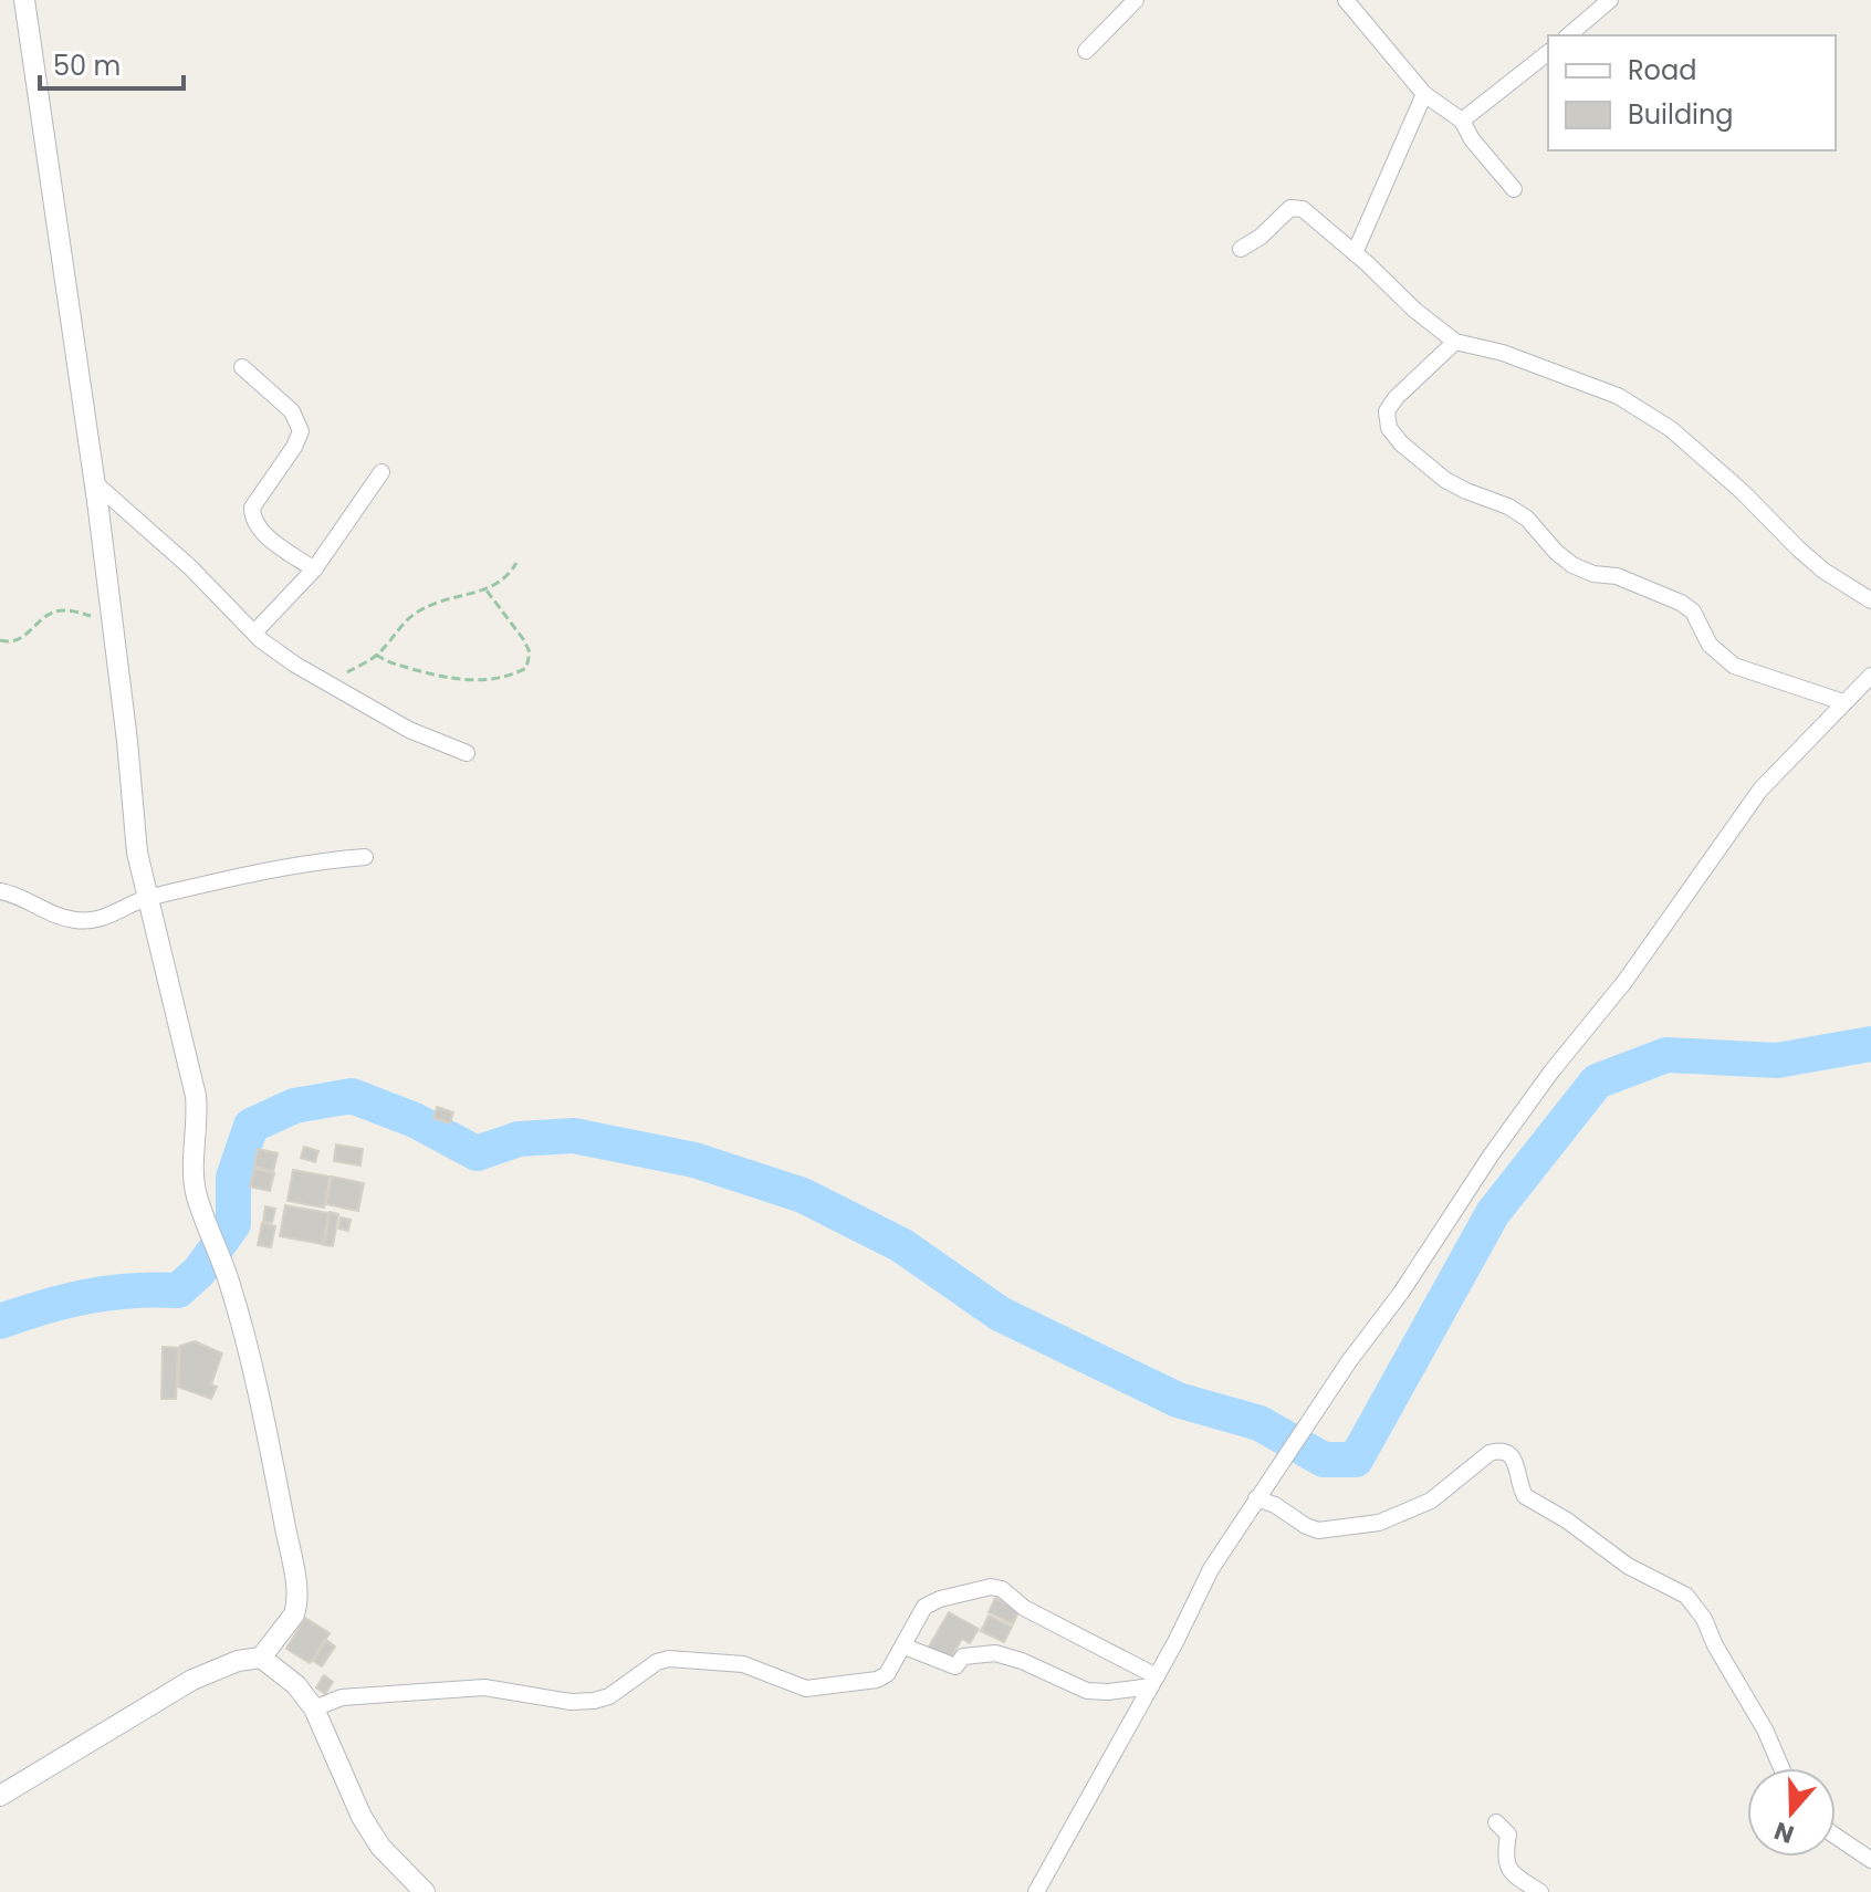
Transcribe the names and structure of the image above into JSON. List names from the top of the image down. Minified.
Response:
{"legend":["Road","Building"],"scale_bar":"50 m","north":"bottom"}
